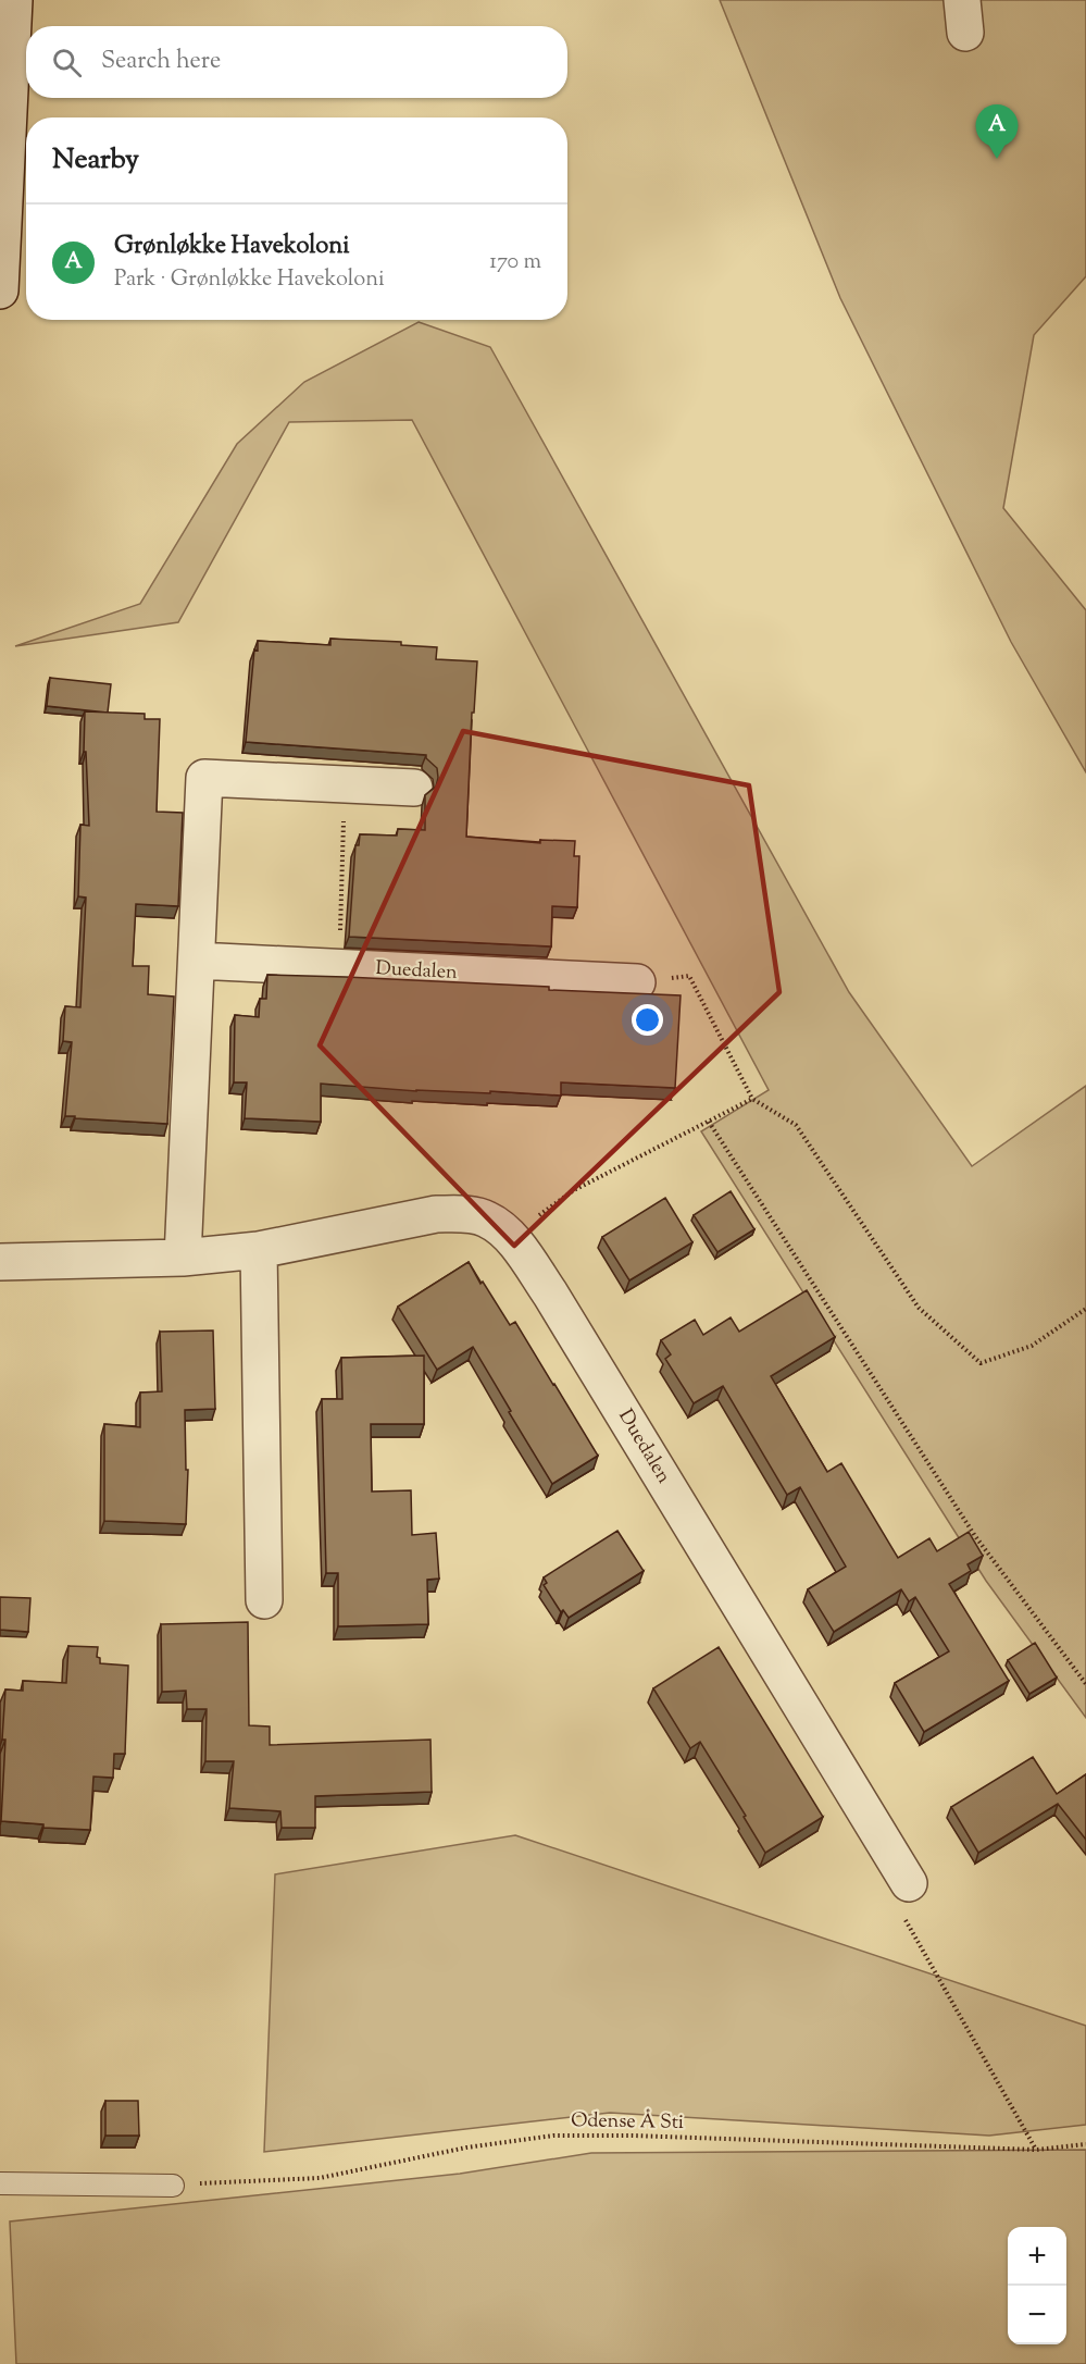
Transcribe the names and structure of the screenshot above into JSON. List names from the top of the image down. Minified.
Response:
{"streets":{"street":["Duedalen"],"path":["Odense Å Sti"]},"page":{"search":"Search here","pins":"A","heading":"Nearby","list":[{"mark":"A","name":"Grønløkke Havekoloni","note":"Park · Grønløkke Havekoloni","value":"170 m"}],"map_buttons":["+","−"]}}
